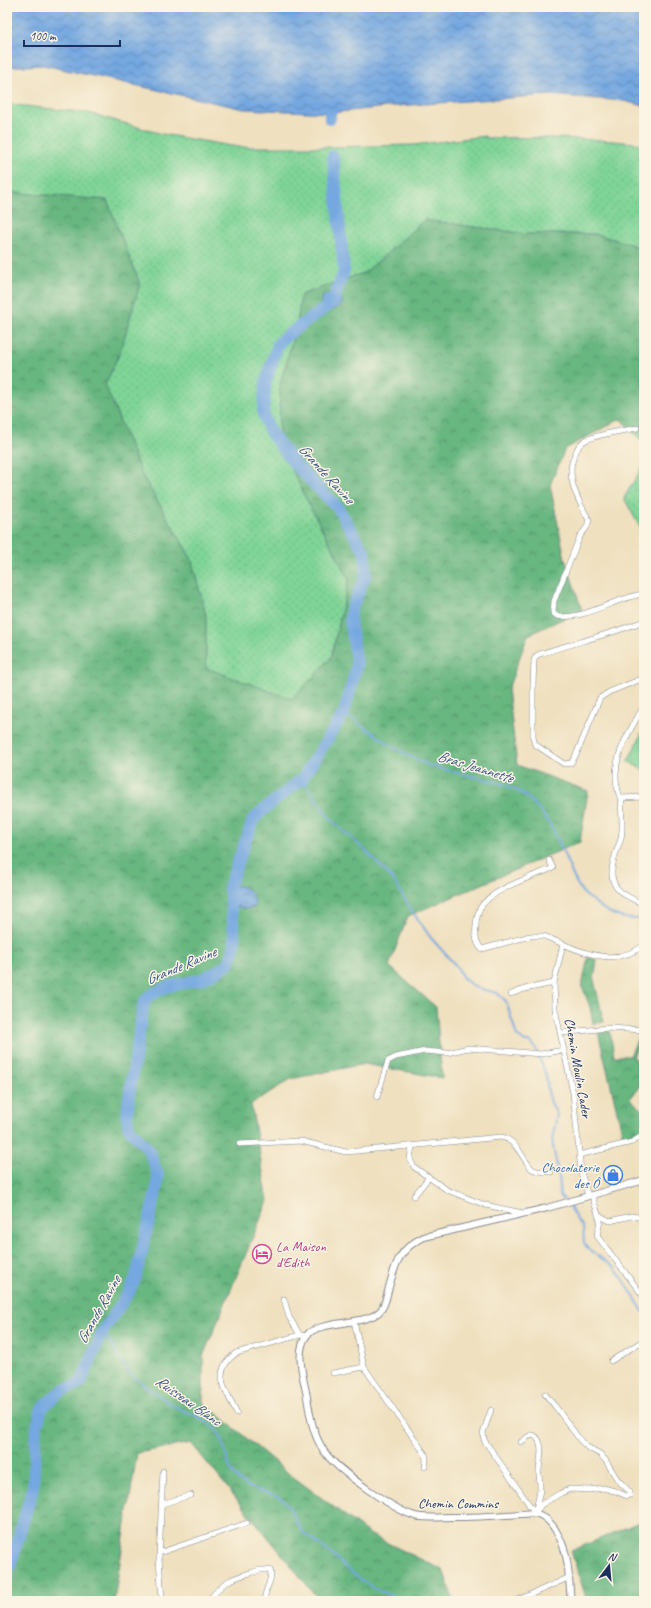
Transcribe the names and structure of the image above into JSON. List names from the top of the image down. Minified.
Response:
{"streets":{"street":["Chemin Moulin Cader","Chemin Commins"]},"water":["Grande Ravine","Bras Jeannette","Ruisseau Blanc"],"places":{"shop":["Chocolaterie des Ô"],"hotel":["La Maison d'Edith"]},"scale_bar":"100 m","north":"top"}
